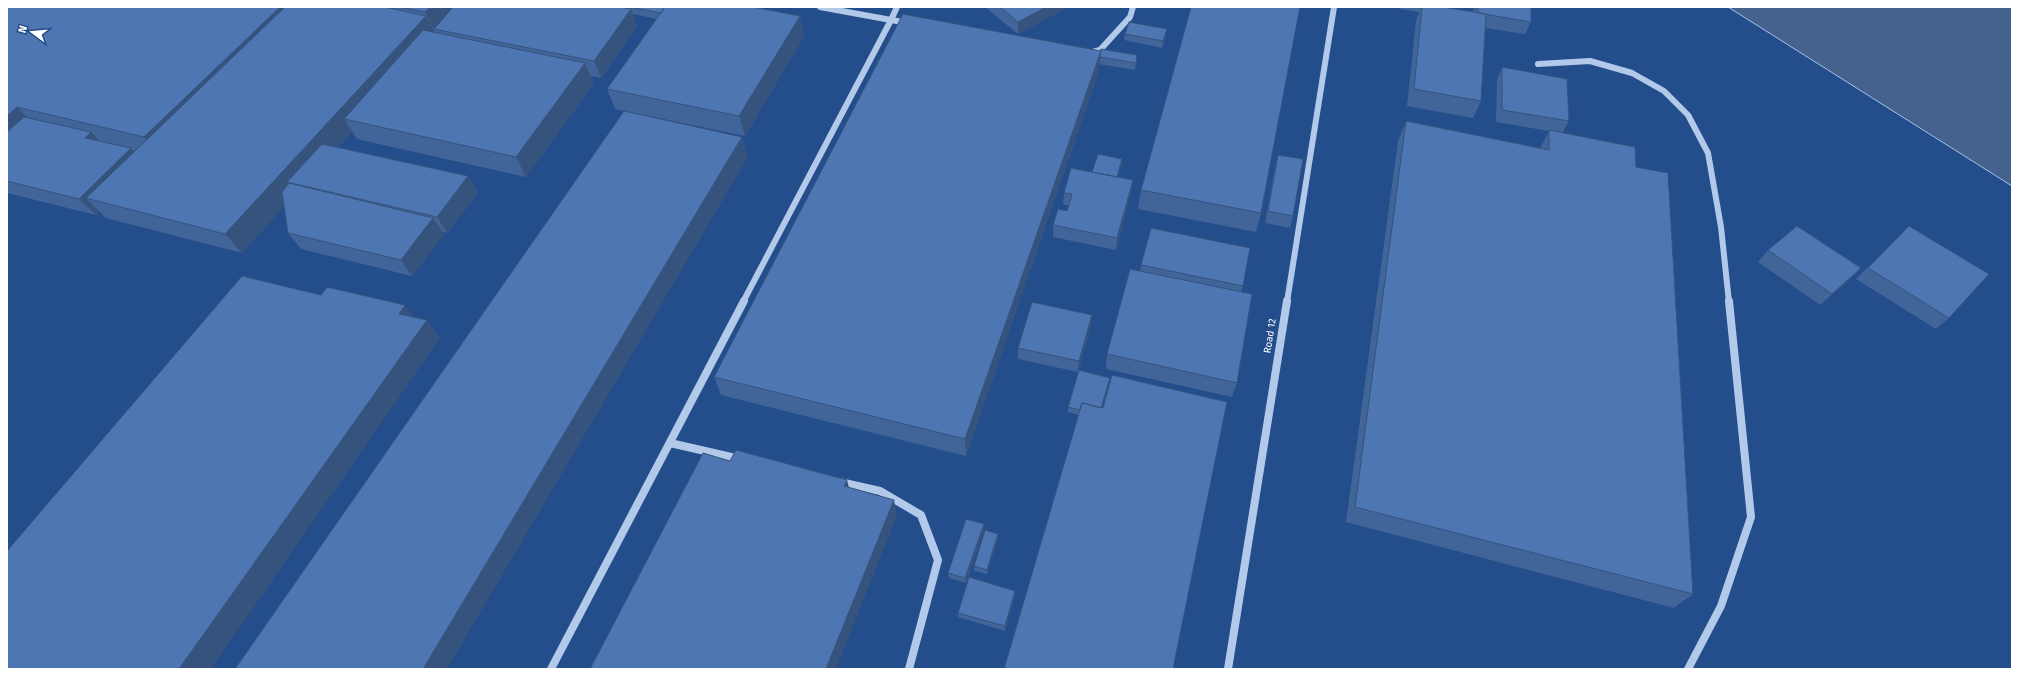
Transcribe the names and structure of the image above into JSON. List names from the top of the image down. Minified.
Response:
{"streets":{"street":["Road 12"]},"north":"left"}
